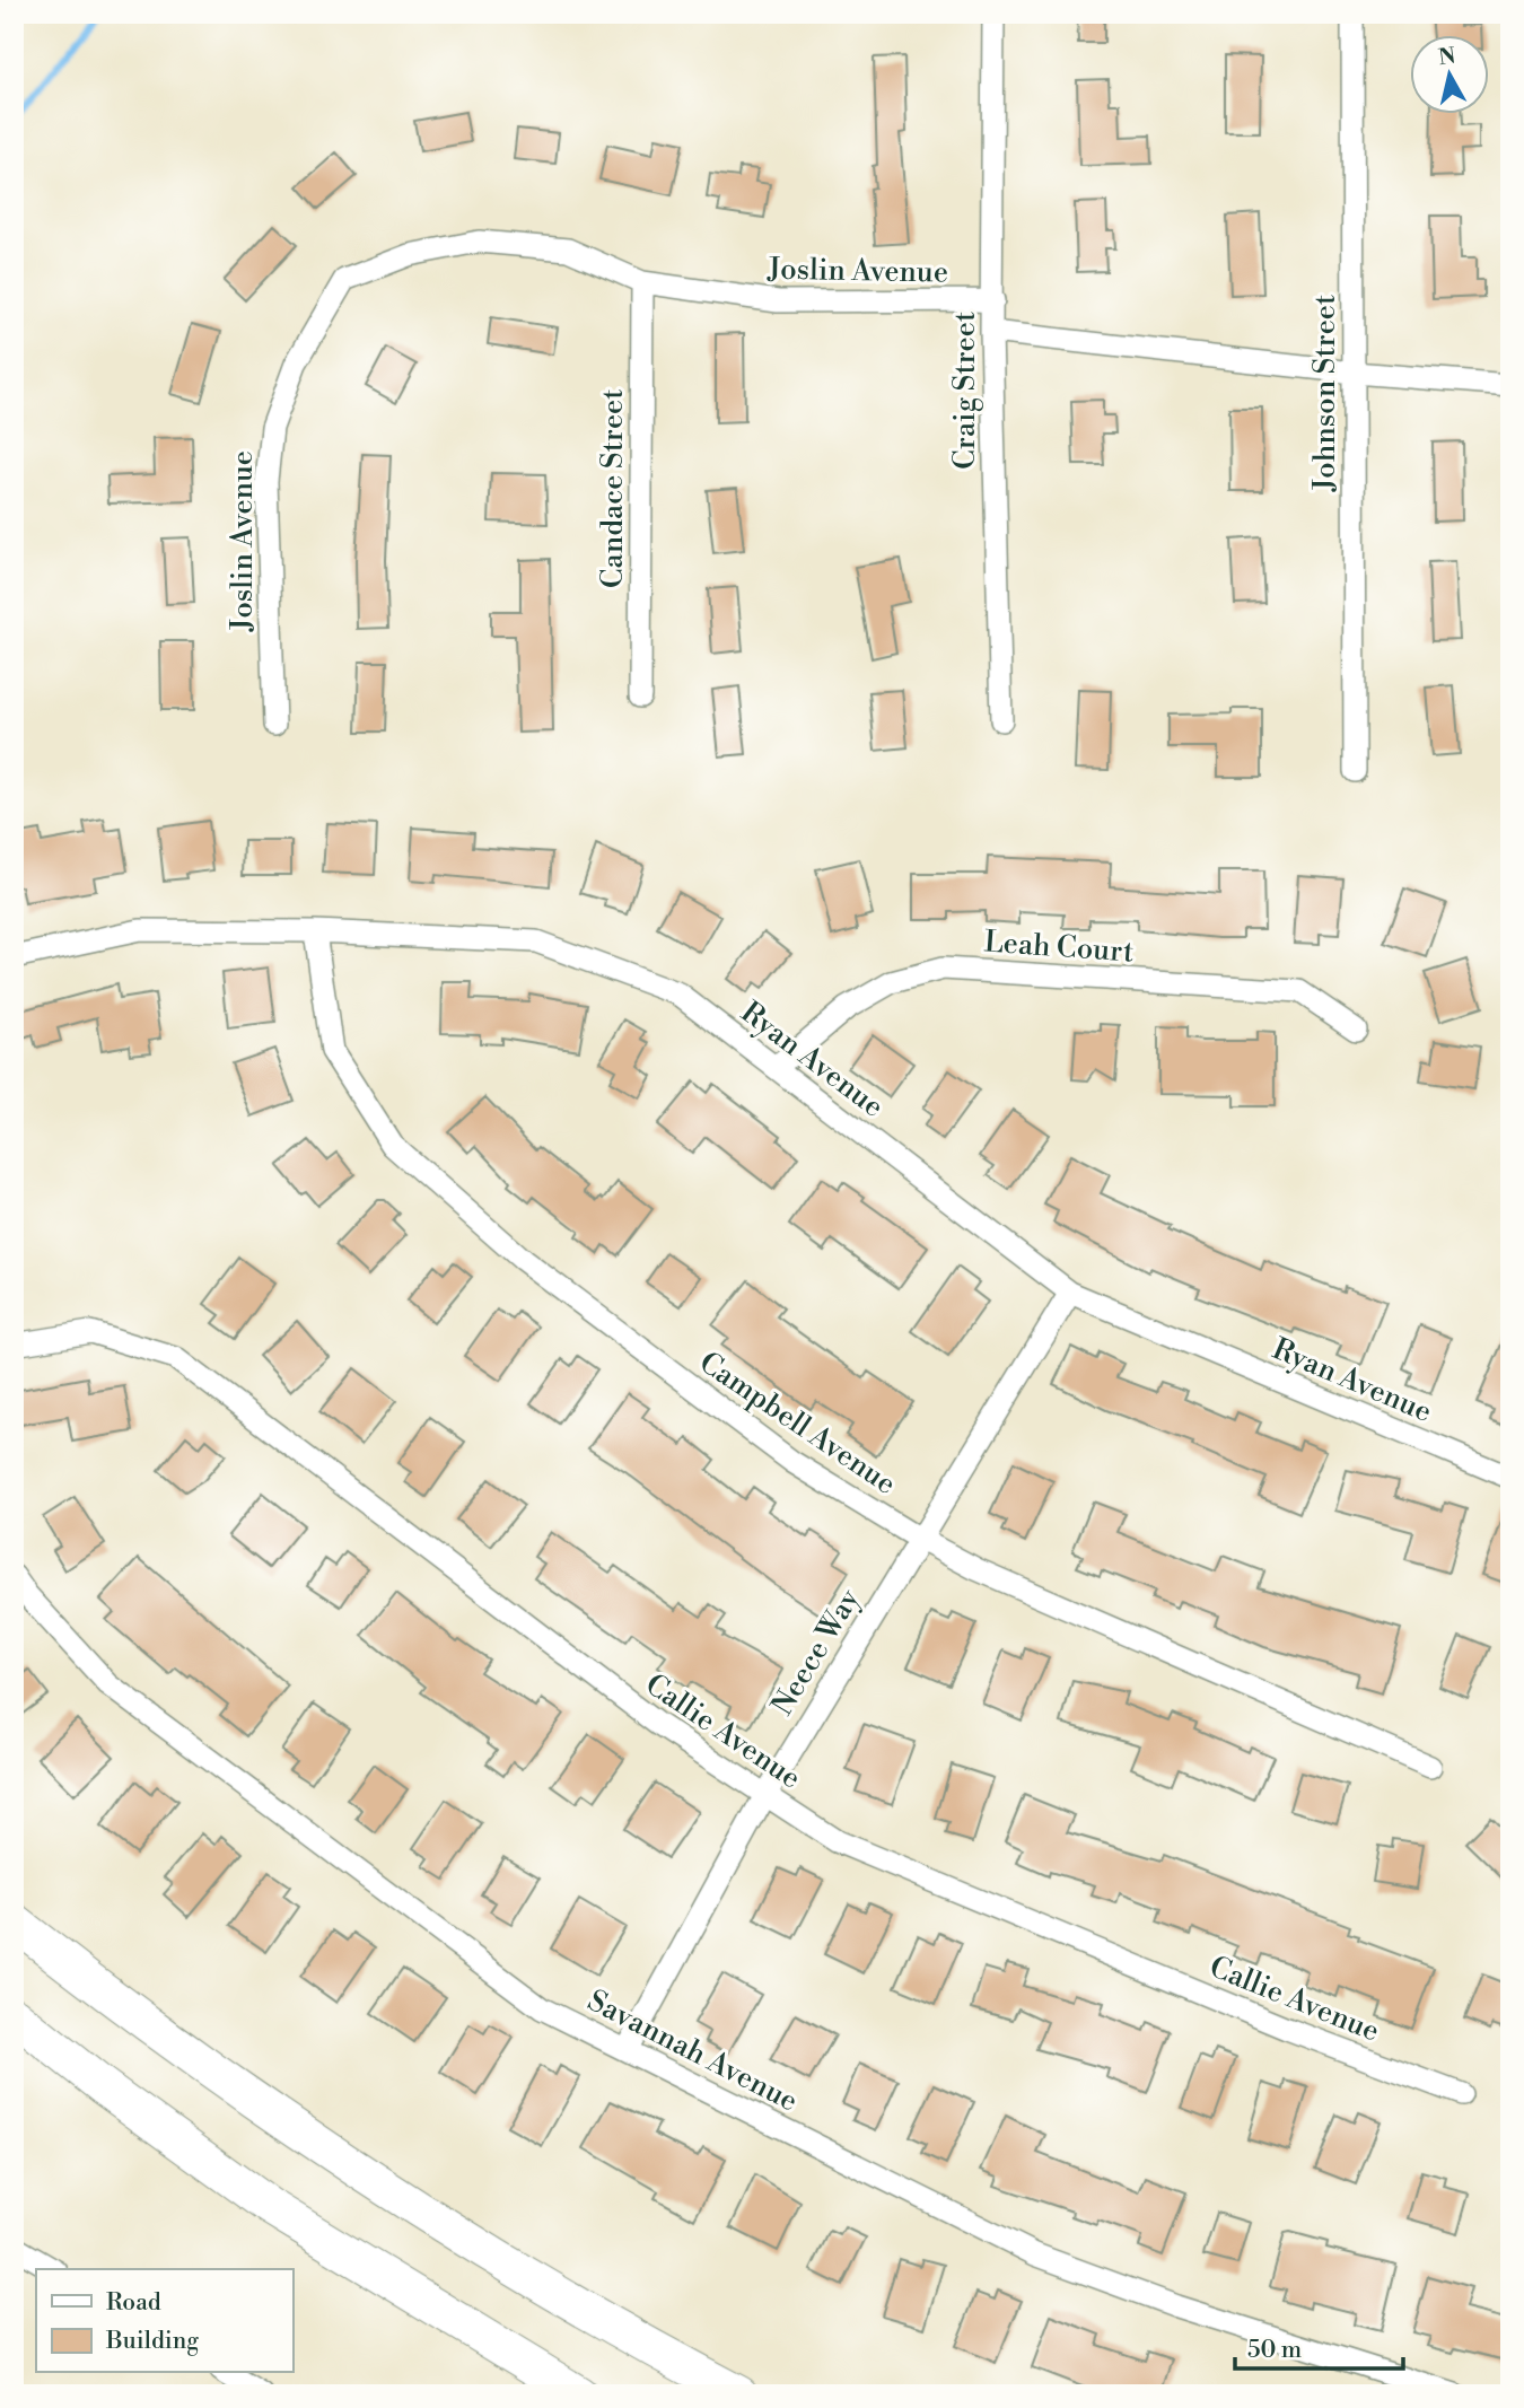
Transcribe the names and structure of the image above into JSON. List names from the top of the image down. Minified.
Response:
{"streets":{"street":["Joslin Avenue","Craig Street","Johnson Street","Candace Street","Leah Court","Ryan Avenue","Campbell Avenue","Neece Way","Callie Avenue","Savannah Avenue"]},"crossings":[["Joslin Avenue","Craig Street"],["Joslin Avenue","Candace Street"],["Leah Court","Ryan Avenue"],["Ryan Avenue","Campbell Avenue"],["Ryan Avenue","Neece Way"],["Campbell Avenue","Neece Way"],["Neece Way","Callie Avenue"],["Neece Way","Savannah Avenue"]],"legend":["Road","Building"],"scale_bar":"50 m","north":"top"}
